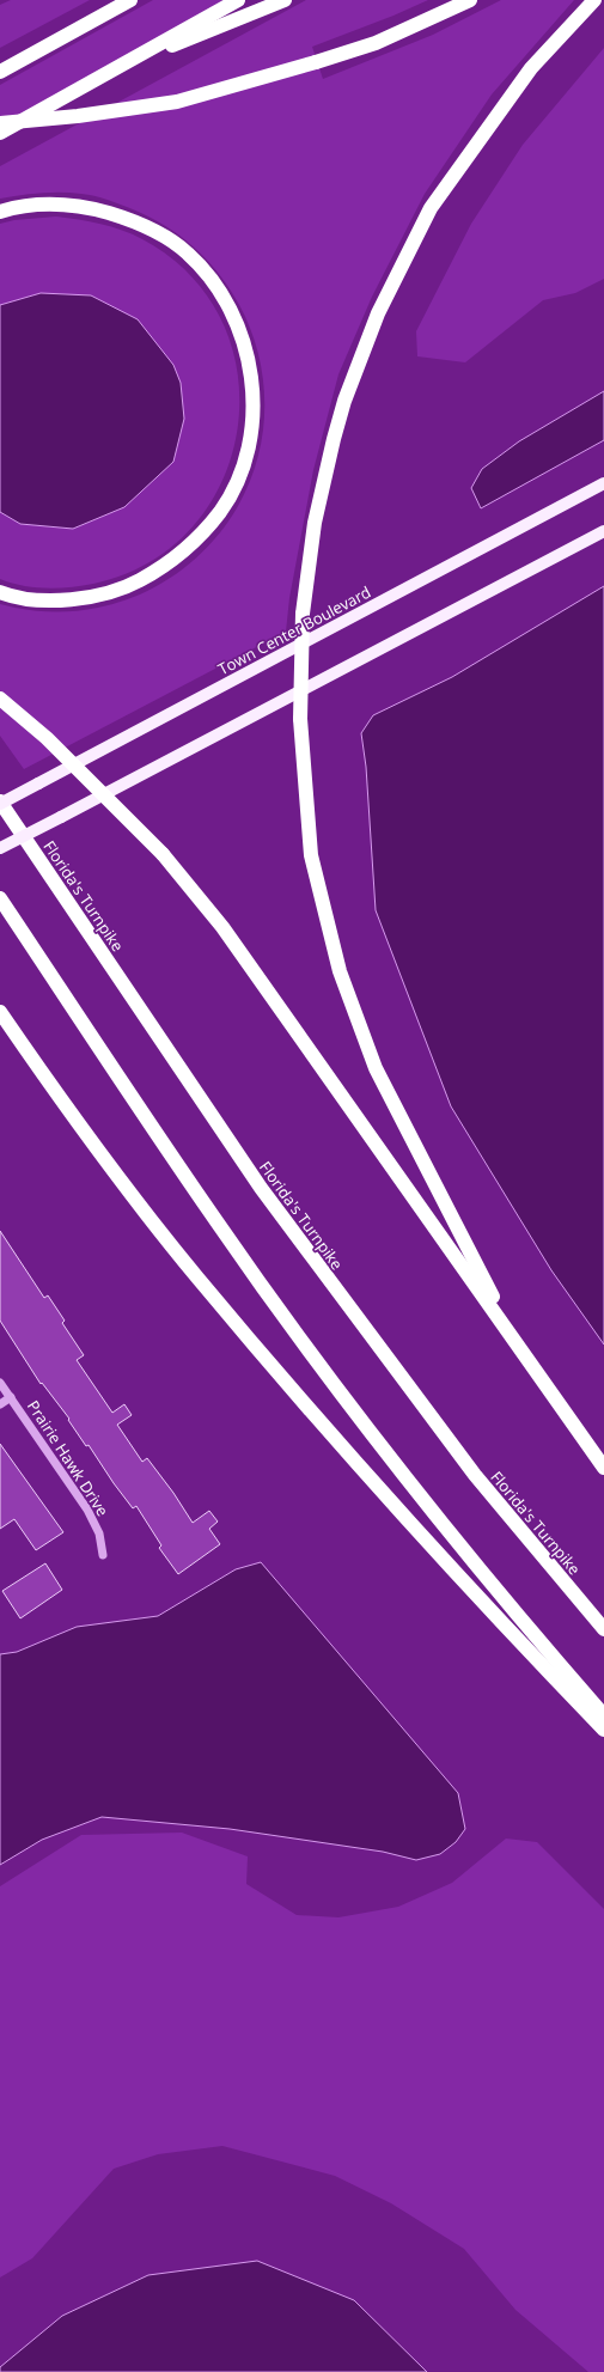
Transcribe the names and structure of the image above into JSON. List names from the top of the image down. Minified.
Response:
{"streets":{"highway":["Florida's Turnpike"],"main road":["Town Center Boulevard"],"street":["Prairie Hawk Drive"]},"crossings":[["Town Center Boulevard","Florida's Turnpike"]]}
